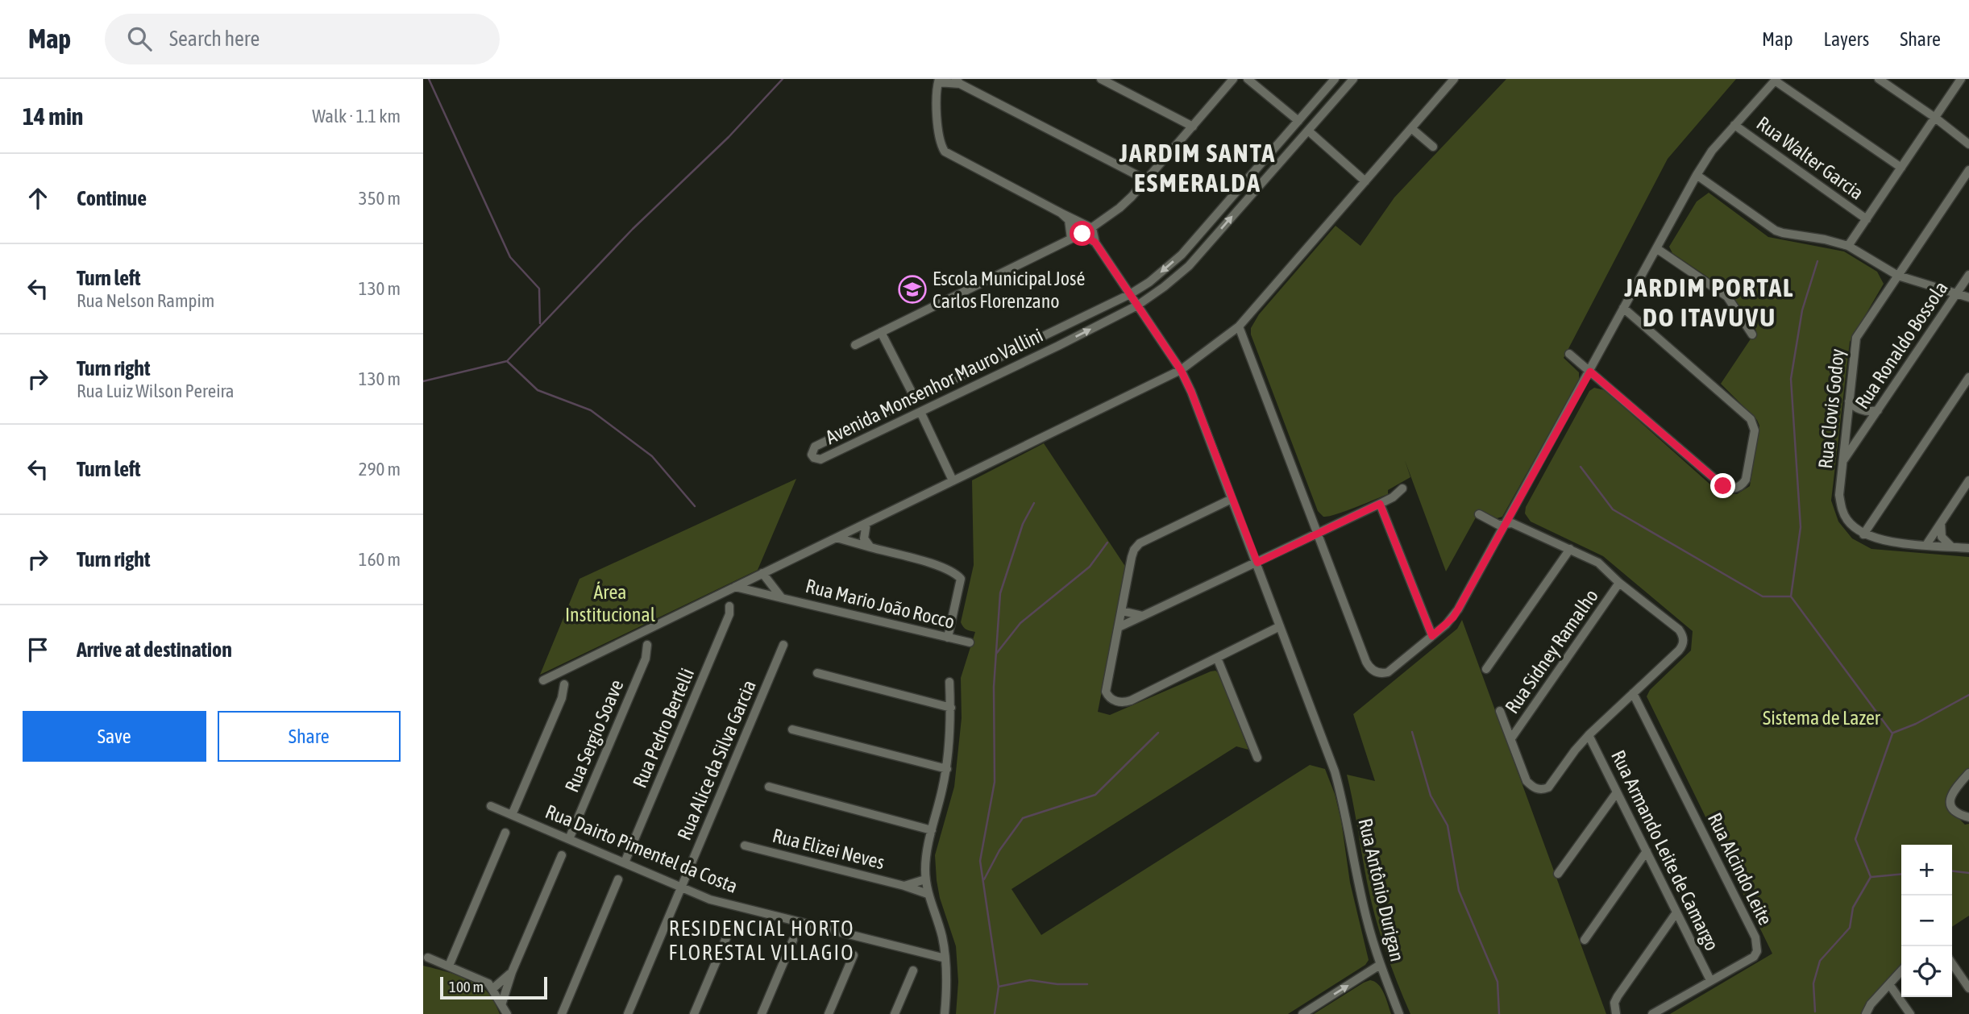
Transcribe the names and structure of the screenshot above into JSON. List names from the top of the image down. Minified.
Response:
{"streets":{"street":["Rua Walter Garcia","Rua Ronaldo Bossola","Avenida Monsenhor Mauro Vallini","Rua Clovis Godoy","Rua Mario João Rocco","Rua Sidney Ramalho","Rua Pedro Bertelli","Rua Sergio Soave","Rua Alice da Silva Garcia","Rua Dairto Pimentel da Costa","Rua Elizei Neves","Rua Armando Leite de Camargo","Rua Alcindo Leite","Rua Antônio Durigan"]},"crossings":[["Rua Ronaldo Bossola","Rua Clovis Godoy"],["Avenida Monsenhor Mauro Vallini","Rua Antônio Durigan"],["Rua Pedro Bertelli","Rua Dairto Pimentel da Costa"],["Rua Sergio Soave","Rua Dairto Pimentel da Costa"],["Rua Alice da Silva Garcia","Rua Dairto Pimentel da Costa"],["Rua Armando Leite de Camargo","Rua Alcindo Leite"]],"districts":["JARDIM SANTA ESMERALDA","JARDIM PORTAL DO ITAVUVU","RESIDENCIAL HORTO FLORESTAL VILLAGIO"],"parks":["Área Institucional","Sistema de Lazer"],"places":{"school or university":["Escola Municipal José Carlos Florenzano"]},"scale_bar":"100 m","page":{"header":"Map","search":"Search here","nav":["Map","Layers","Share"],"heading":["14 min","Walk · 1.1 km"],"list":[["Continue","350 m"],["Turn left","Rua Nelson Rampim","130 m"],["Turn right","Rua Luiz Wilson Pereira","130 m"],["Turn left","290 m"],["Turn right","160 m"],"Arrive at destination"],"buttons":["Save","Share"],"map_buttons":["+","−"],"scale":"100 m"}}
